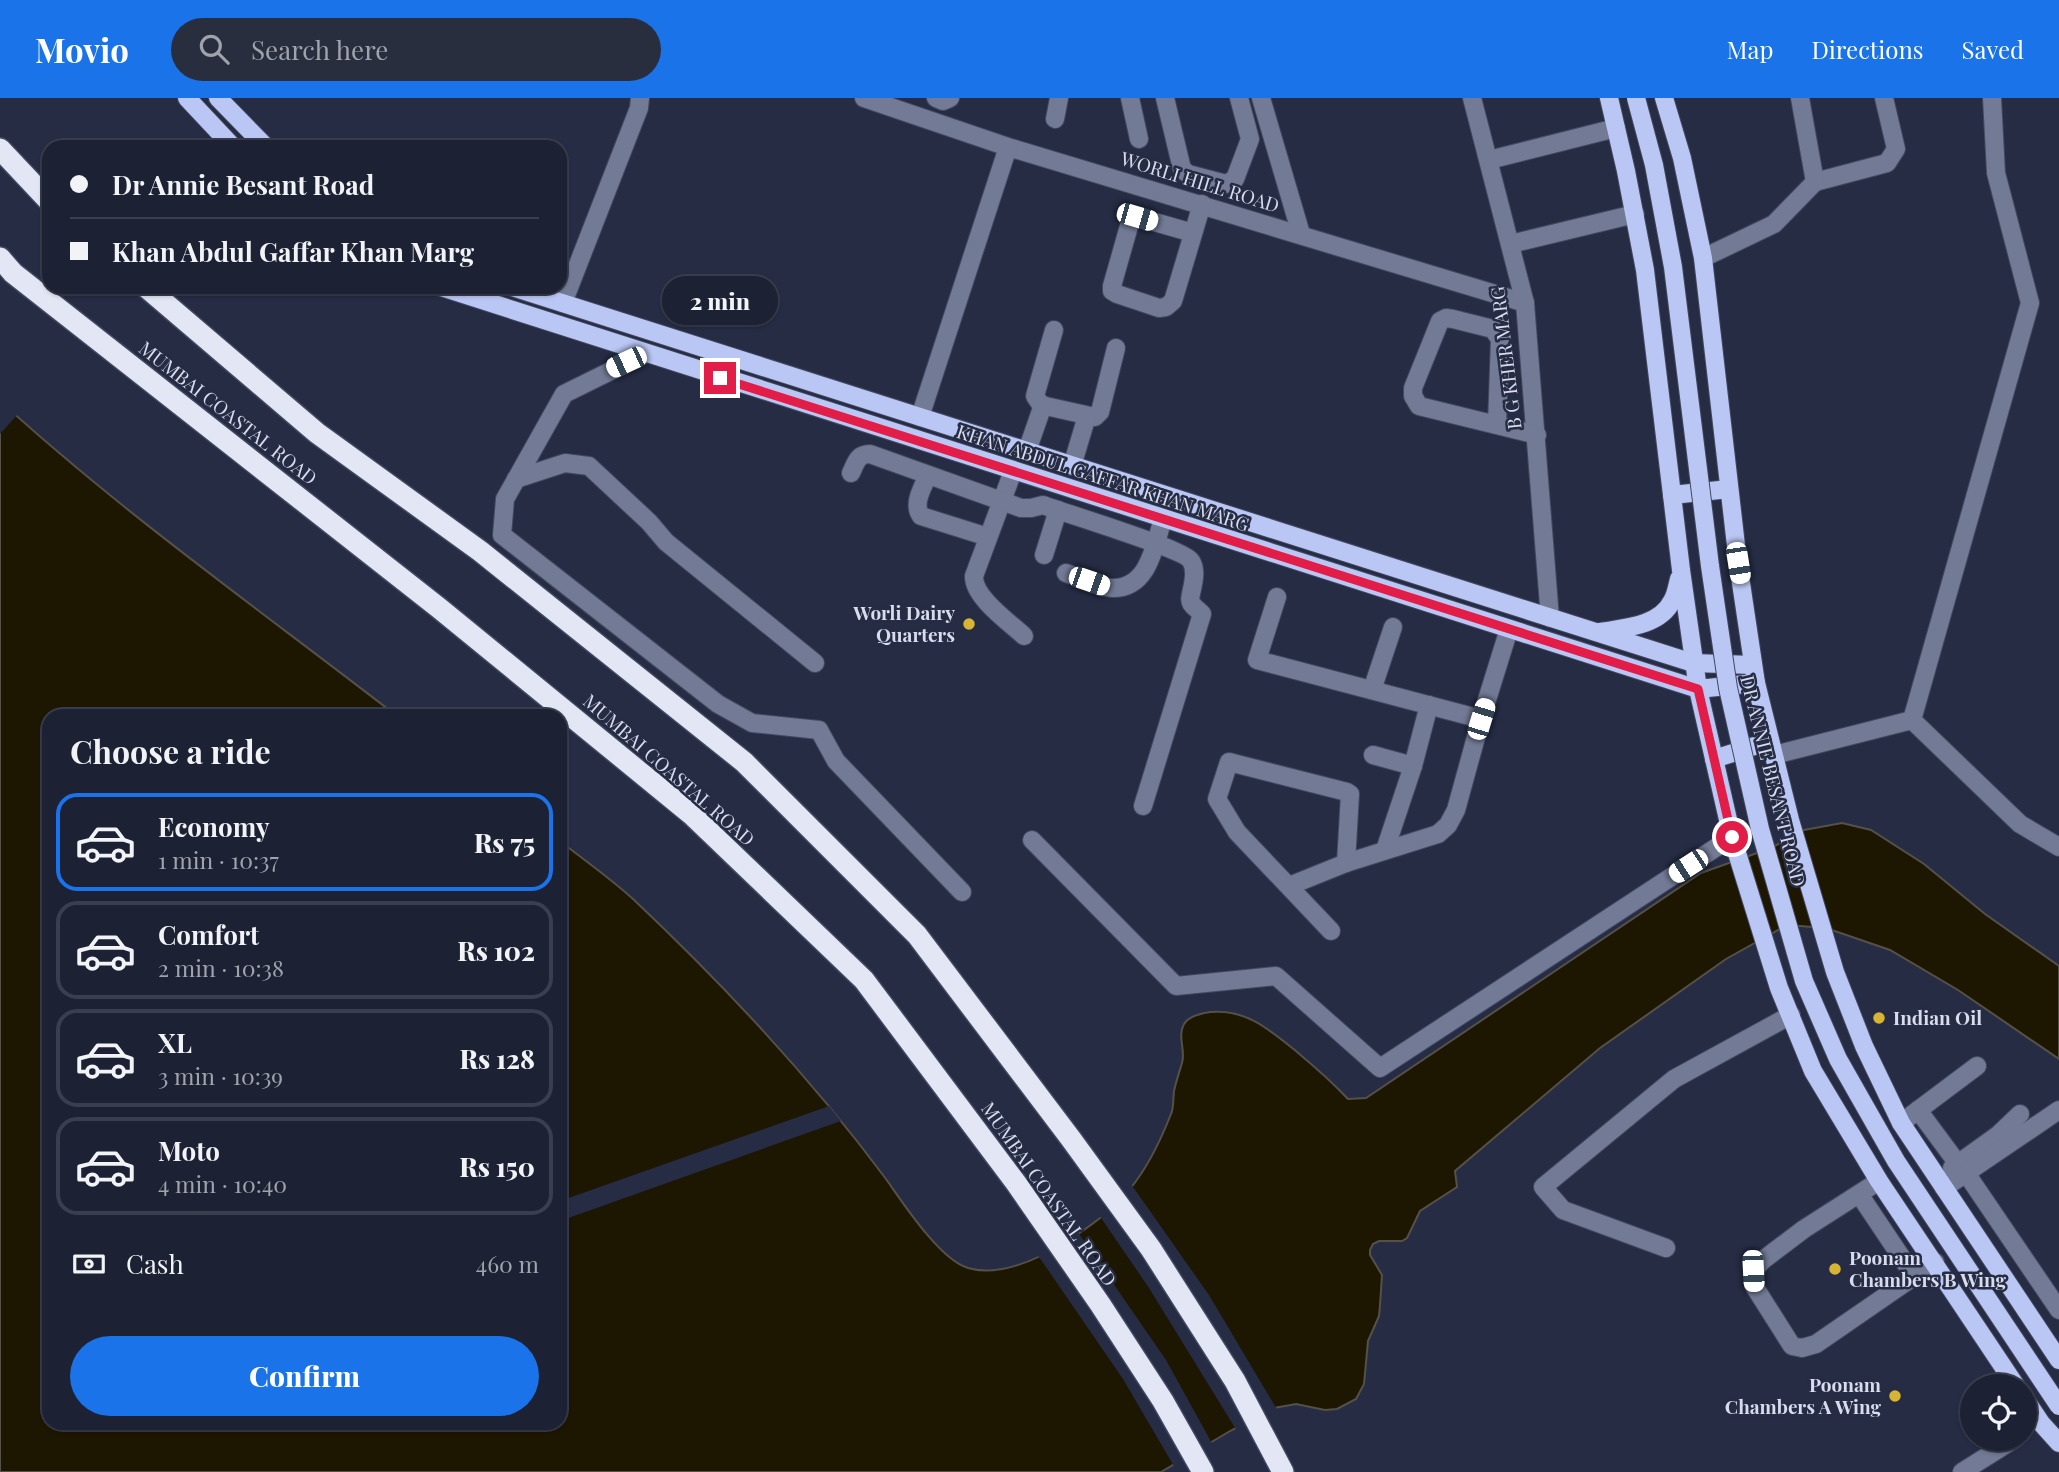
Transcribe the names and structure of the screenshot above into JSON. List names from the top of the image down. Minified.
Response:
{"streets":{"highway":["MUMBAI COASTAL ROAD"],"main road":["KHAN ABDUL GAFFAR KHAN MARG","DR ANNIE BESANT ROAD"],"street":["WORLI HILL ROAD","B G KHER MARG"]},"crossings":[["WORLI HILL ROAD","B G KHER MARG"],["B G KHER MARG","KHAN ABDUL GAFFAR KHAN MARG"],["KHAN ABDUL GAFFAR KHAN MARG","DR ANNIE BESANT ROAD"]],"places":["Worli Dairy Quarters","Indian Oil","Poonam Chambers B Wing","Poonam Chambers A Wing"],"page":{"header":"Movio","search":"Search here","nav":["Map","Directions","Saved"],"banner":["Dr Annie Besant Road","Khan Abdul Gaffar Khan Marg"],"bubble":"2 min","heading":"Choose a ride","list":[{"name":"Economy","note":"1 min · 10:37","value":"Rs 75"},{"name":"Comfort","note":"2 min · 10:38","value":"Rs 102"},{"name":"XL","note":"3 min · 10:39","value":"Rs 128"},{"name":"Moto","note":"4 min · 10:40","value":"Rs 150"}],"pay":["Cash","460 m"],"buttons":"Confirm"}}
